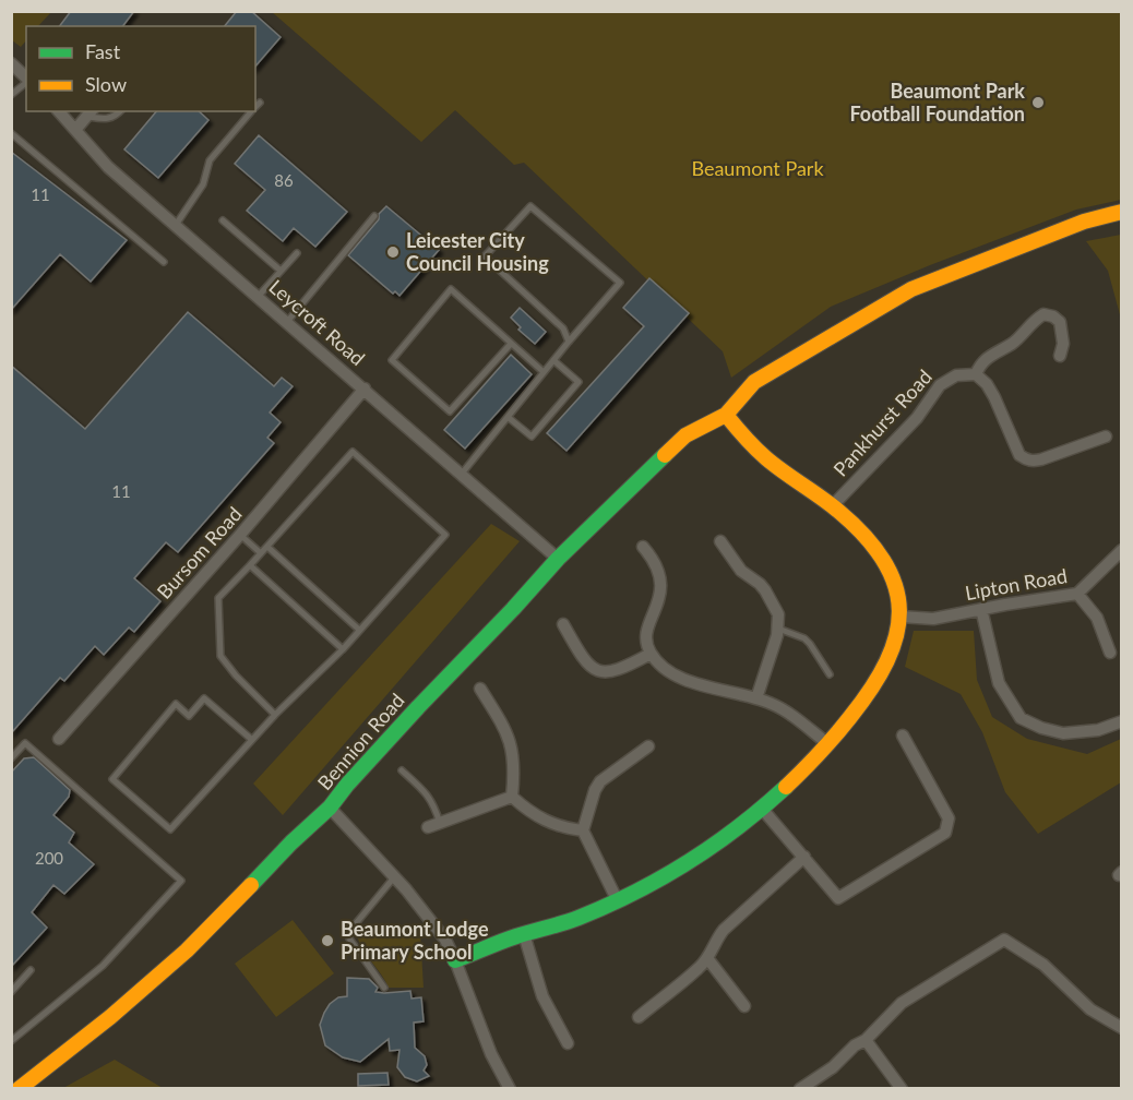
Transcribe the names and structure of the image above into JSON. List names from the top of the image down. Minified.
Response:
{"streets":{"street":["Leycroft Road","Pankhurst Road","Bursom Road","Lipton Road","Bennion Road"]},"crossings":[["Leycroft Road","Bursom Road"],["Leycroft Road","Bennion Road"]],"parks":["Beaumont Park"],"places":["Beaumont Park Football Foundation","Leicester City Council Housing","Beaumont Lodge Primary School"],"house_numbers":["86","11","11","200"],"legend":["Fast","Slow"]}
